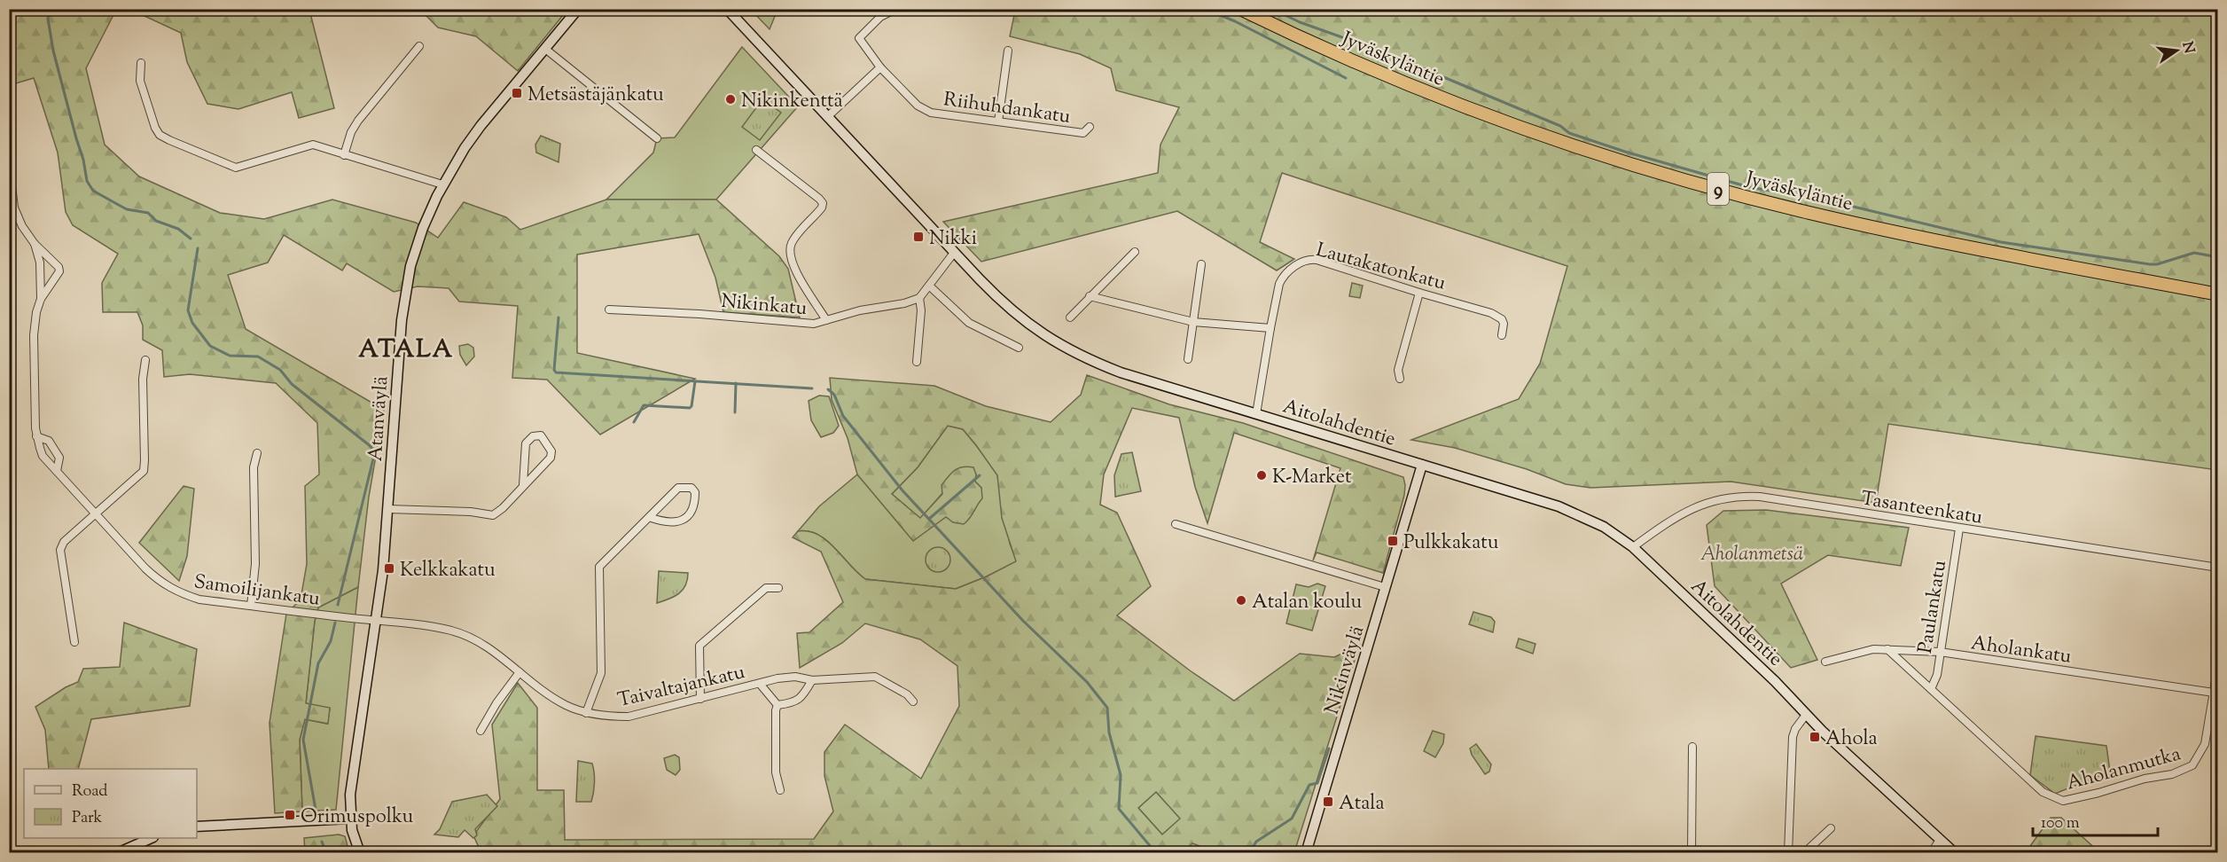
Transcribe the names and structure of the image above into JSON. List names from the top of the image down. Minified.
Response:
{"streets":{"highway":["Jyväskyläntie","9"],"main road":["Atanväylä","Aitolahdentie","Nikinväylä"],"street":["Riihuhdankatu","Lautakatonkatu","Nikinkatu","Tasanteenkatu","Samoilijankatu","Paulankatu","Aholankatu","Taivaltajankatu","Aholanmutka"]},"crossings":[["Lautakatonkatu","Aitolahdentie"],["Atanväylä","Samoilijankatu"],["Atanväylä","Taivaltajankatu"],["Aitolahdentie","Tasanteenkatu"],["Aitolahdentie","Nikinväylä"],["Tasanteenkatu","Paulankatu"],["Samoilijankatu","Taivaltajankatu"],["Paulankatu","Aholankatu"],["Paulankatu","Aholanmutka"],["Aholankatu","Aholanmutka"]],"districts":["ATALA"],"parks":["Aholanmetsä"],"places":{"transit":["Metsästäjänkatu","Nikki","Pulkkakatu","Kelkkakatu","Ahola","Atala","Orimuspolku"],"other":["Nikinkenttä","K-Market","Atalan koulu"]},"legend":["Road","Park"],"scale_bar":"100 m","north":"right"}
